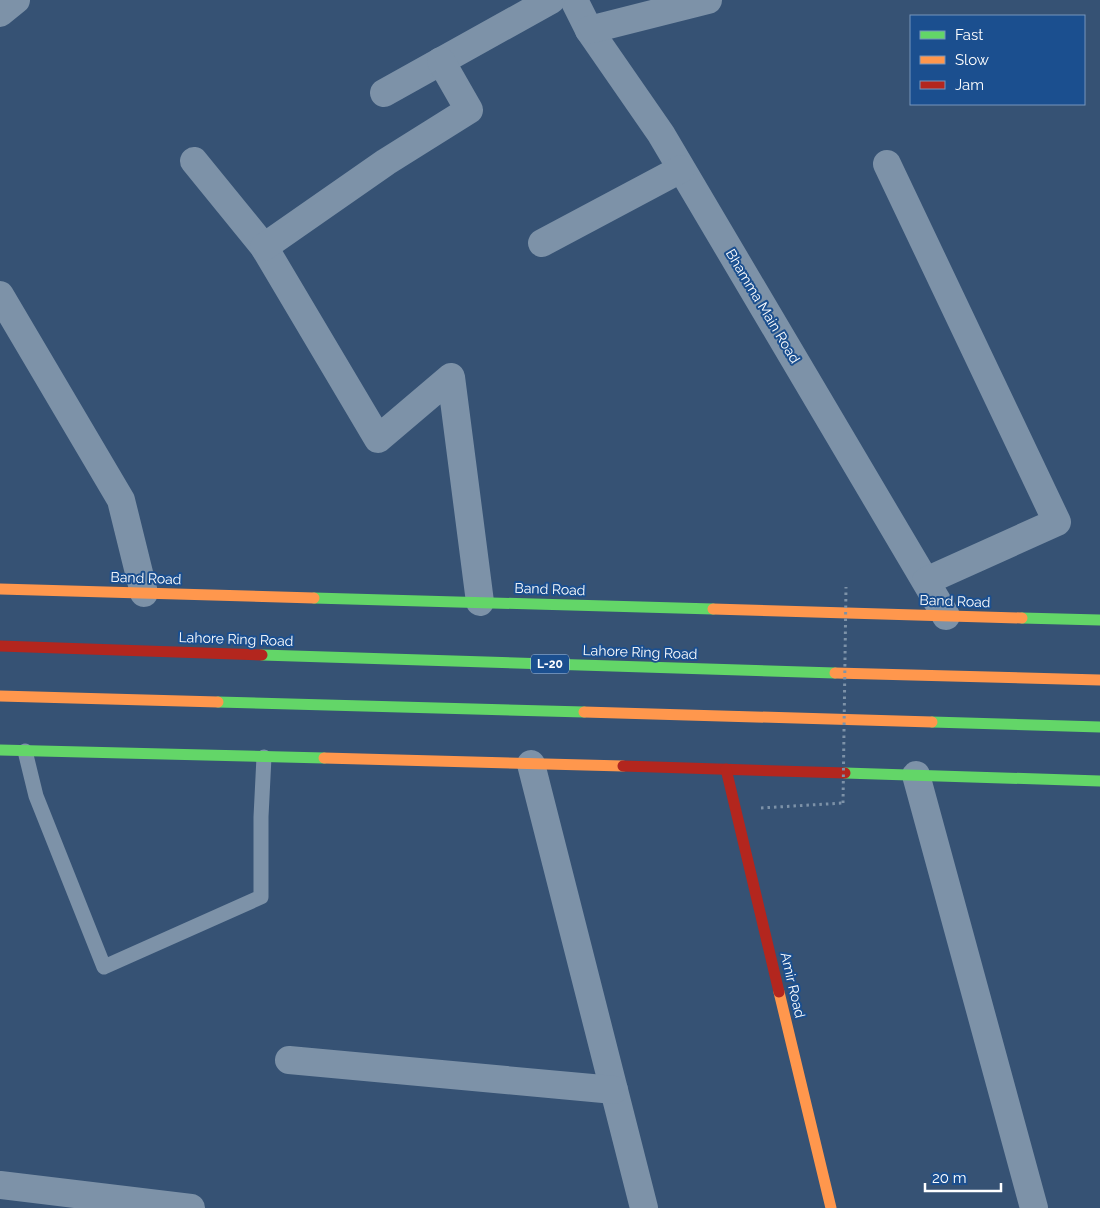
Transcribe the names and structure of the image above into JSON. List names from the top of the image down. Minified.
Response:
{"streets":{"main road":["Band Road","Lahore Ring Road","L-20","Amir Road"],"street":["Bhamma Main Road"]},"crossings":[["Bhamma Main Road","Band Road"]],"legend":["Fast","Slow","Jam"],"scale_bar":"20 m"}
